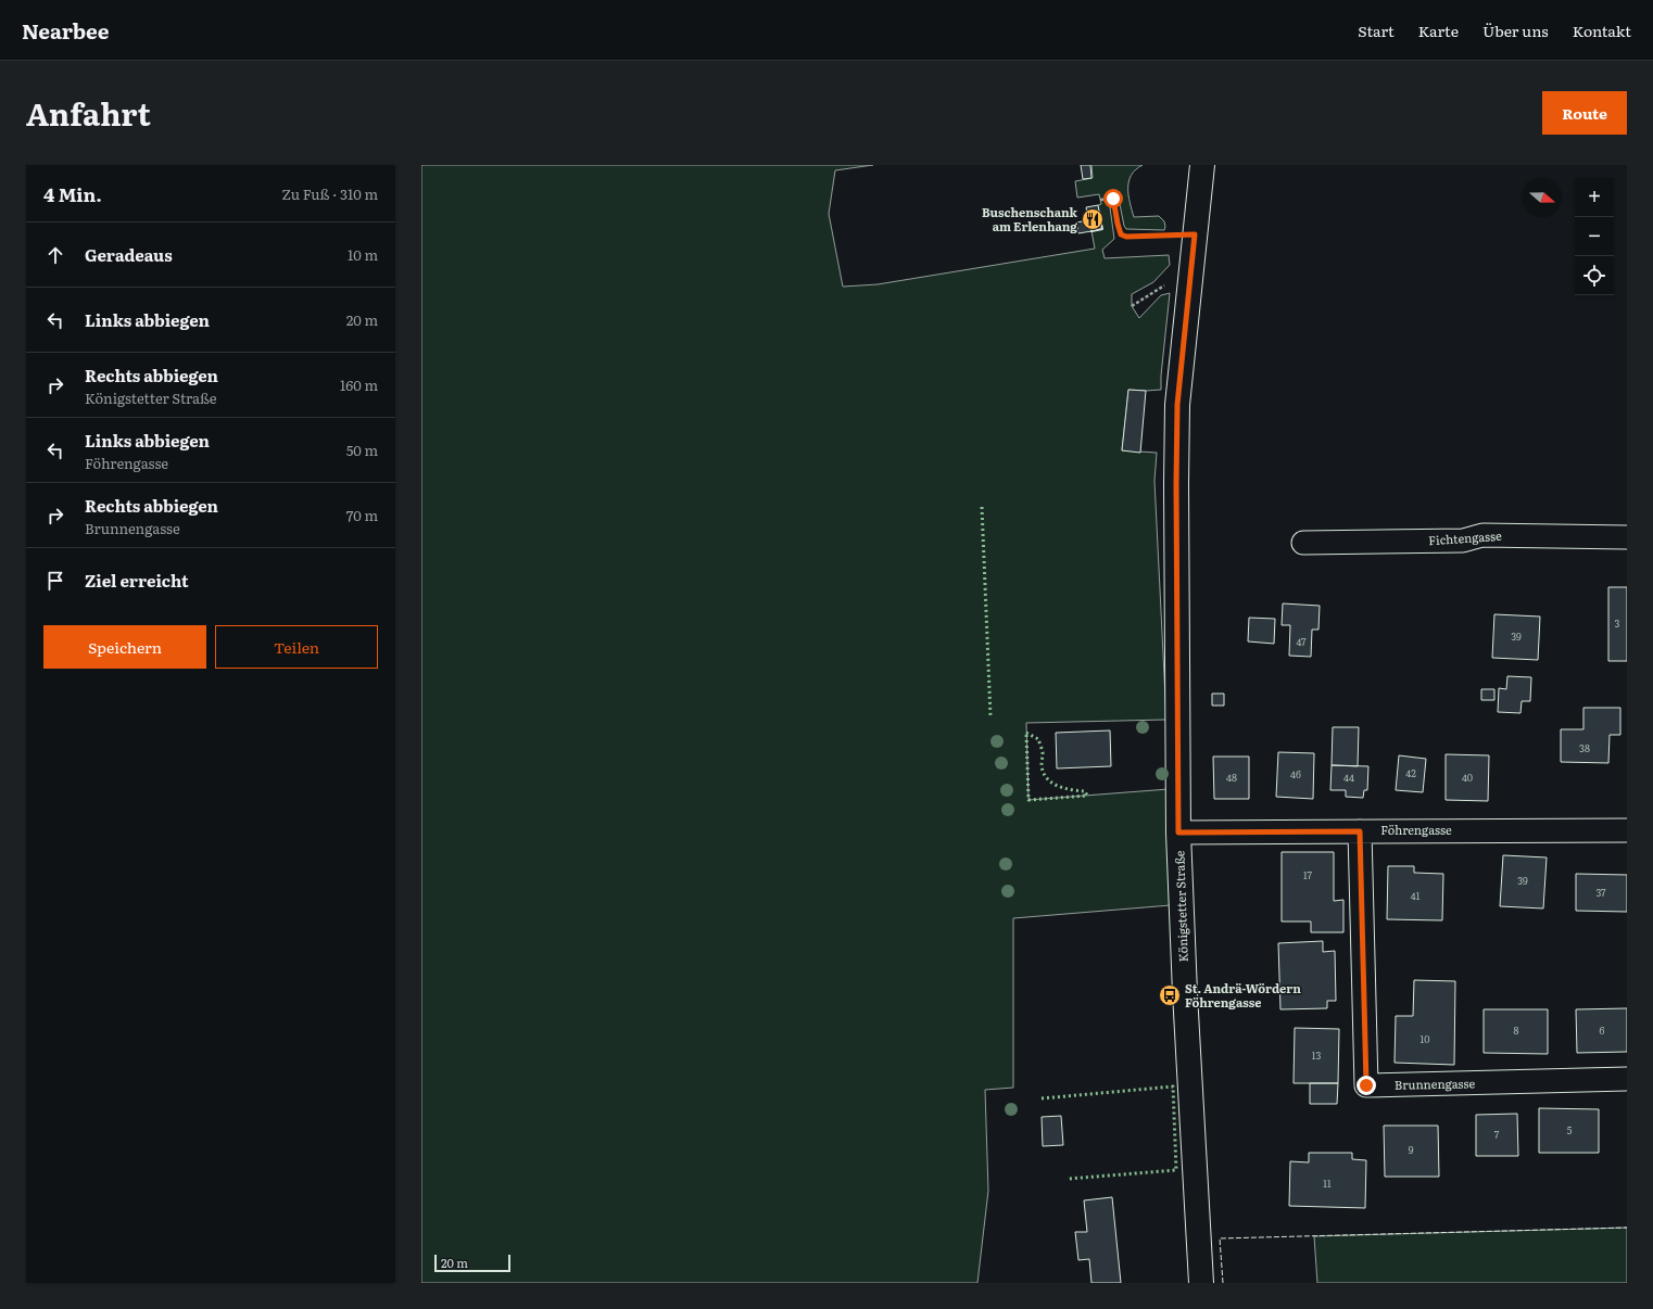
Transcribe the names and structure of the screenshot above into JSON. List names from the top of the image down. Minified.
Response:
{"streets":{"main road":["Königstetter Straße"],"street":["Fichtengasse","Föhrengasse","Brunnengasse"]},"crossings":[["Föhrengasse","Königstetter Straße"],["Föhrengasse","Brunnengasse"]],"places":{"restaurant":["Buschenschank am Erlenhang"],"bus stop":["St. Andrä-Wördern Föhrengasse"]},"house_numbers":["3","39","47","38","42","46","48","44","40","17","39","37","41","8","6","10","13","5","7","9","11"],"scale_bar":"20 m","north":"right","page":{"header":"Nearbee","nav":["Start","Karte","Über uns","Kontakt"],"title":"Anfahrt","buttons":["Route",["Speichern","Teilen"]],"heading":["4 Min.","Zu Fuß · 310 m"],"map_buttons":["+","−"],"list":[["Geradeaus","10 m"],["Links abbiegen","20 m"],["Rechts abbiegen","Königstetter Straße","160 m"],["Links abbiegen","Föhrengasse","50 m"],["Rechts abbiegen","Brunnengasse","70 m"],"Ziel erreicht"],"scale":"20 m"}}
